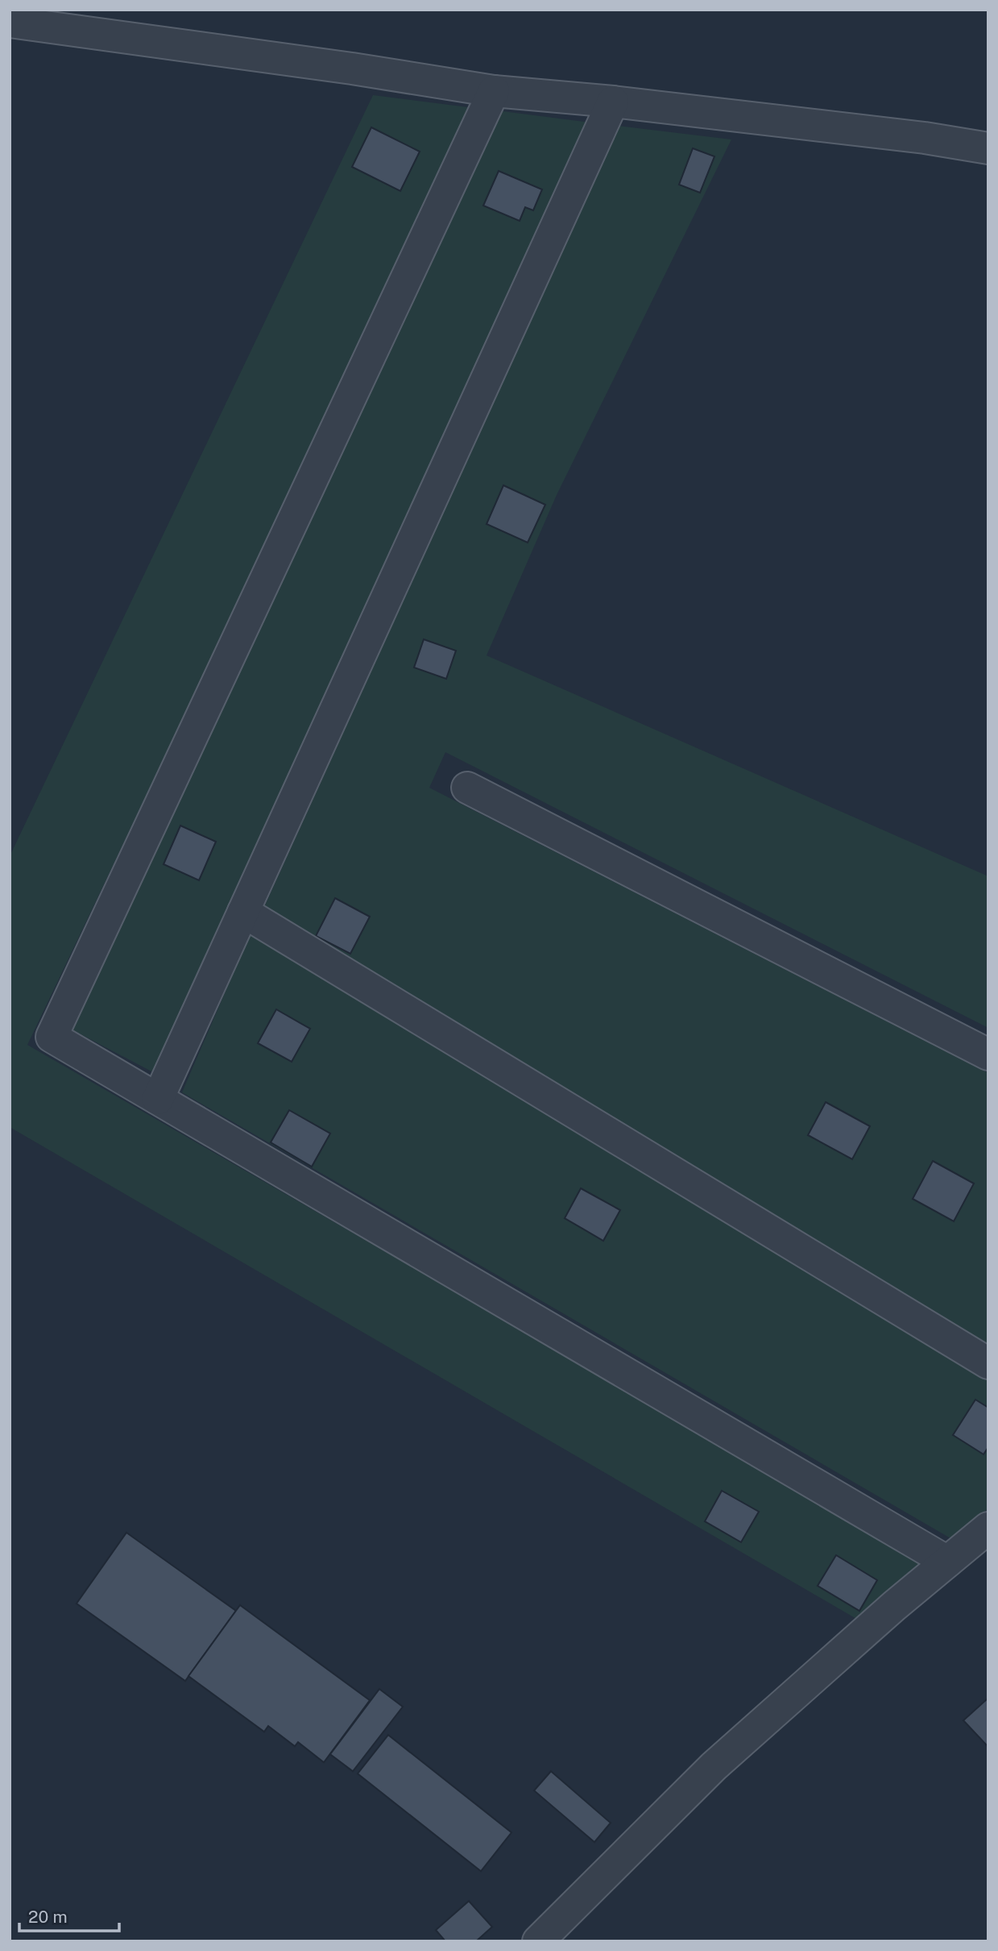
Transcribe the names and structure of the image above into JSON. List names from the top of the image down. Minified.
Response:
{"scale_bar":"20 m"}
